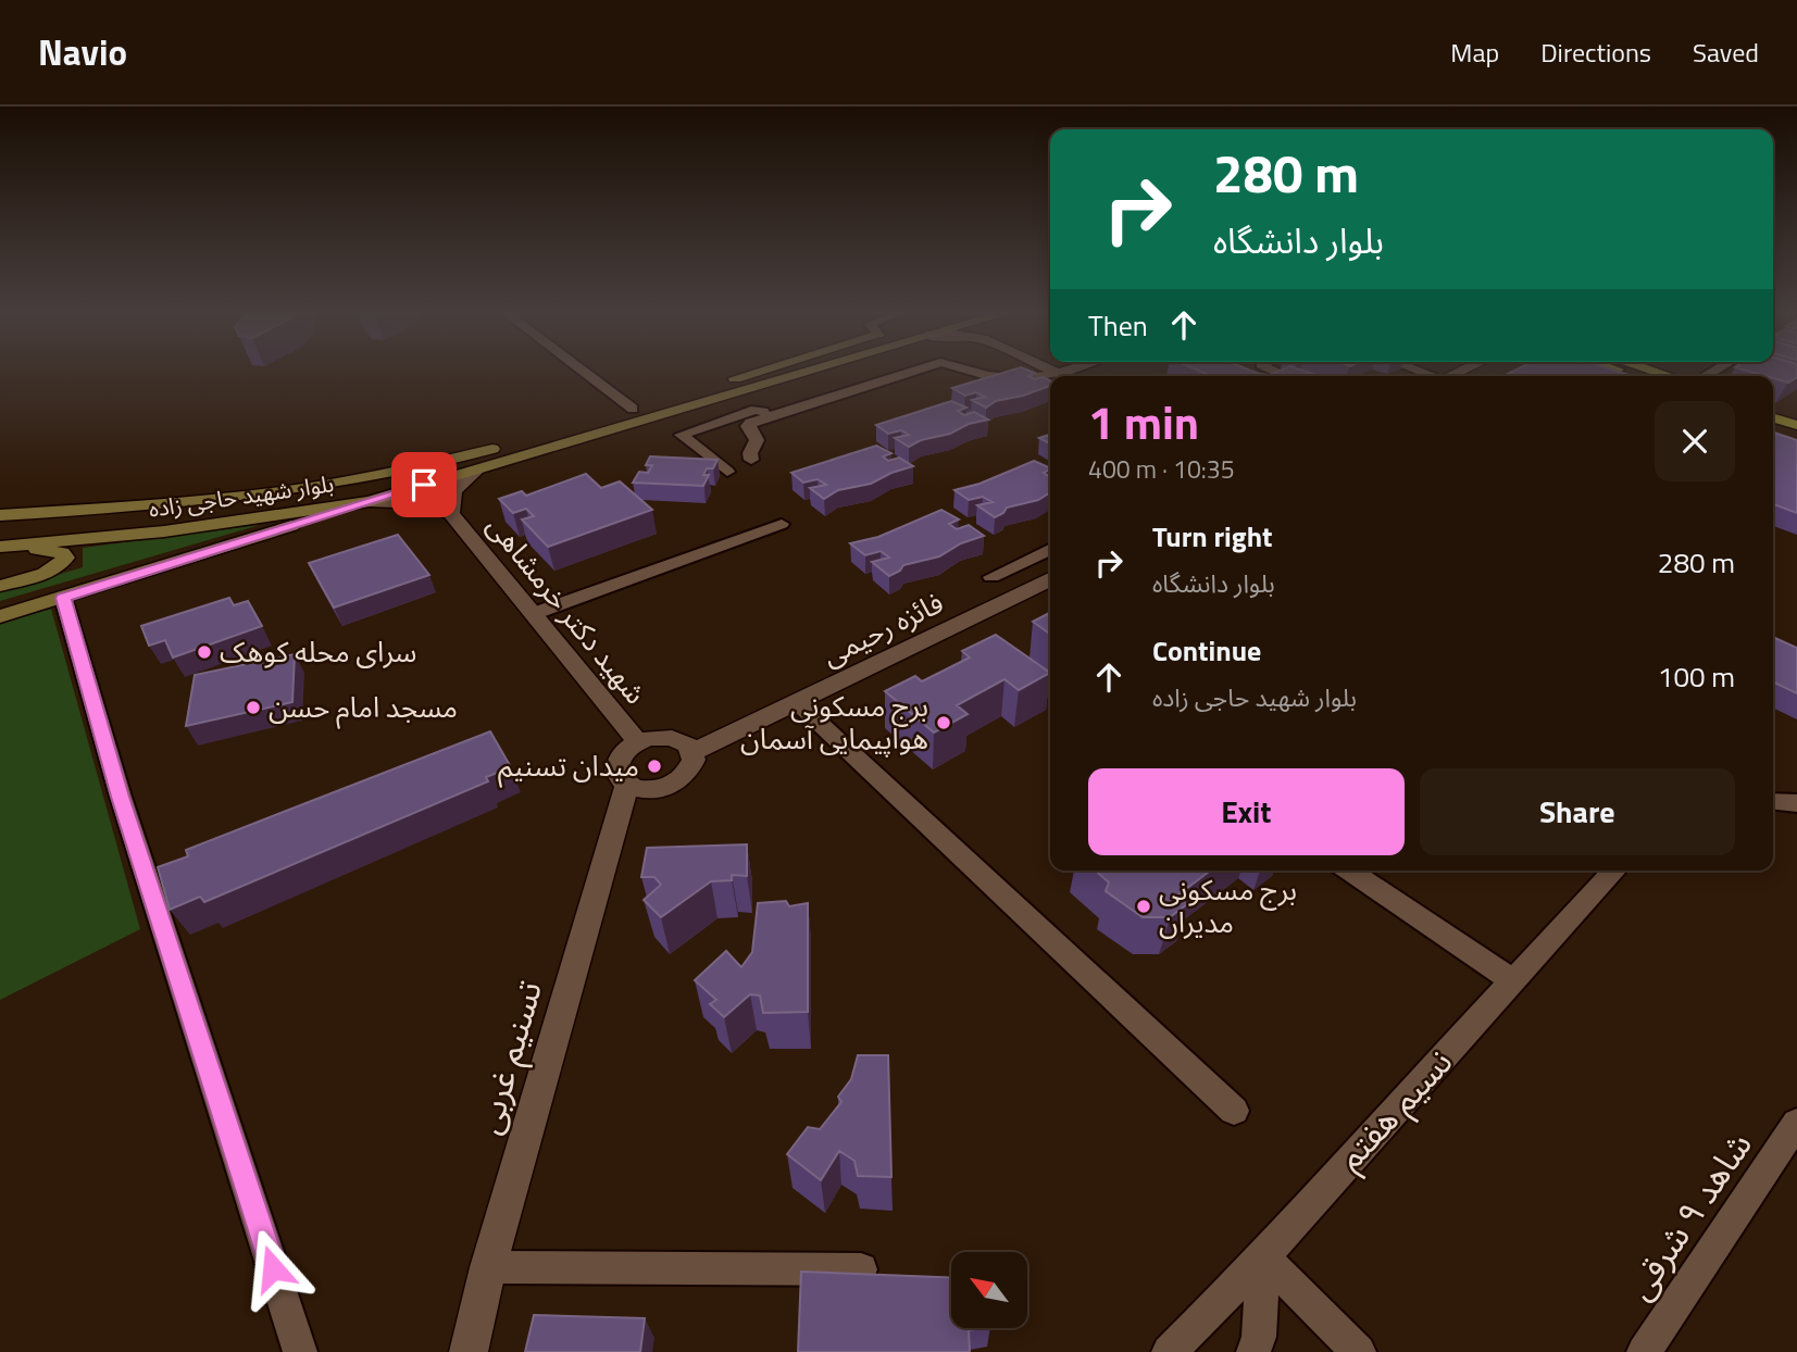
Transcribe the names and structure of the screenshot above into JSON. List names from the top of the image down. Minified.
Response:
{"streets":{"main road":["بلوار شهید حاجی زاده"],"street":["شهید دکتر خرمشاهی","فائزه رحیمی","تسنیم غربی","نسیم هفتم","شاهد ۹ شرقی"]},"crossings":[["بلوار شهید حاجی زاده","شهید دکتر خرمشاهی"],["شهید دکتر خرمشاهی","فائزه رحیمی"],["شهید دکتر خرمشاهی","تسنیم غربی"],["فائزه رحیمی","تسنیم غربی"]],"places":["سرای محله کوهک","مسجد امام حسن","برج مسکونی هواپیمایی آسمان","میدان تسنیم","برج مسکونی مدیران"],"north":"top left","page":{"header":"Navio","nav":["Map","Directions","Saved"],"turn":["280 m","بلوار دانشگاه"],"then":"Then","heading":["1 min","400 m · 10:35"],"list":[{"name":"Turn right","note":"بلوار دانشگاه","value":"280 m"},{"name":"Continue","note":"بلوار شهید حاجی زاده","value":"100 m"}],"buttons":["Exit","Share"]}}
